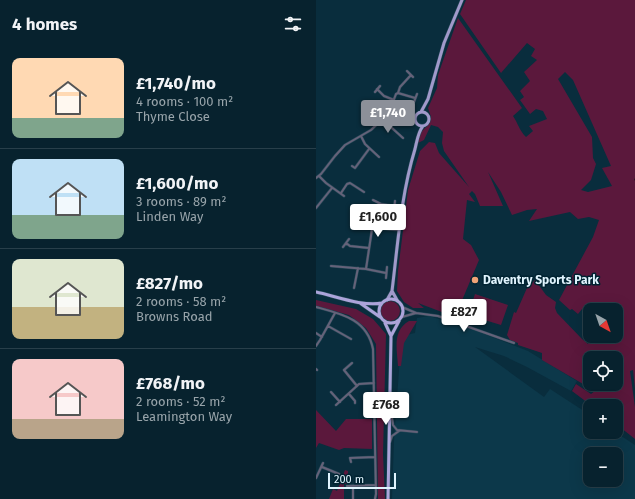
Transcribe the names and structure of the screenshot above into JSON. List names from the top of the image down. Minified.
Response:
{"places":["Daventry Sports Park"],"scale_bar":"200 m","north":"bottom right","page":{"heading":"4 homes","list":[{"name":"£1,740/mo","note":"4 rooms · 100 m² · Thyme Close"},{"name":"£1,600/mo","note":"3 rooms · 89 m² · Linden Way"},{"name":"£827/mo","note":"2 rooms · 58 m² · Browns Road"},{"name":"£768/mo","note":"2 rooms · 52 m² · Leamington Way"}],"price":["£1,740","£1,600","£827","£768"],"map_buttons":["+","−"],"scale":"200 m"}}
